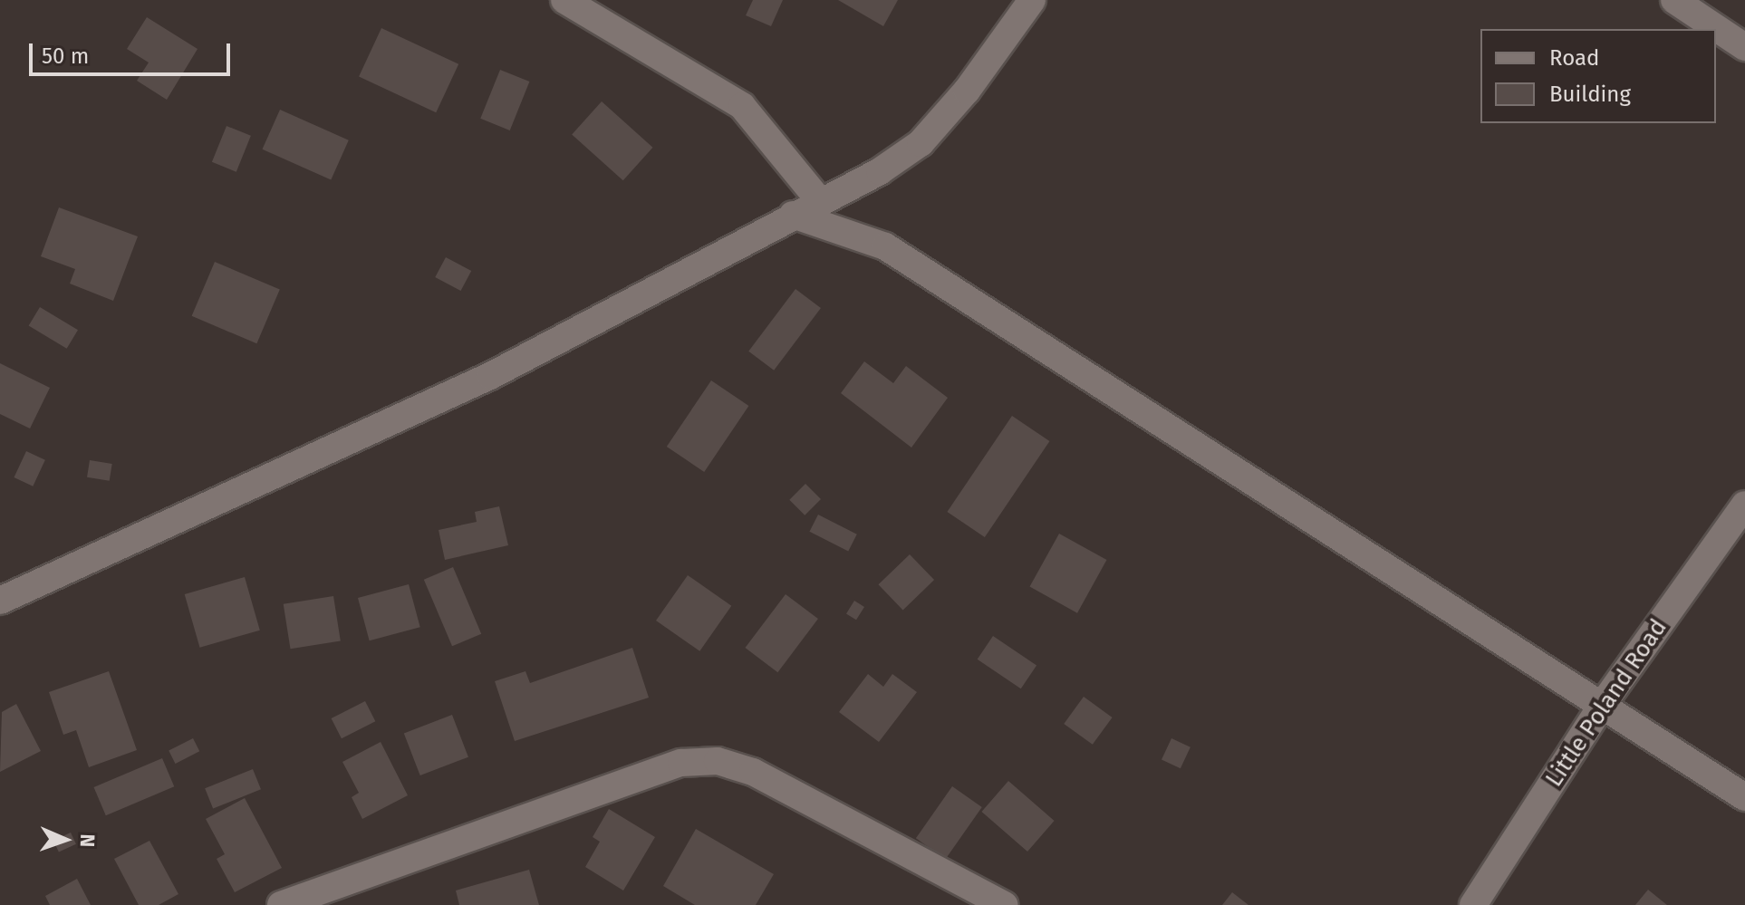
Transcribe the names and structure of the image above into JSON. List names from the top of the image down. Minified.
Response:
{"streets":{"street":["Little Poland Road"]},"legend":["Road","Building"],"scale_bar":"50 m","north":"right"}
